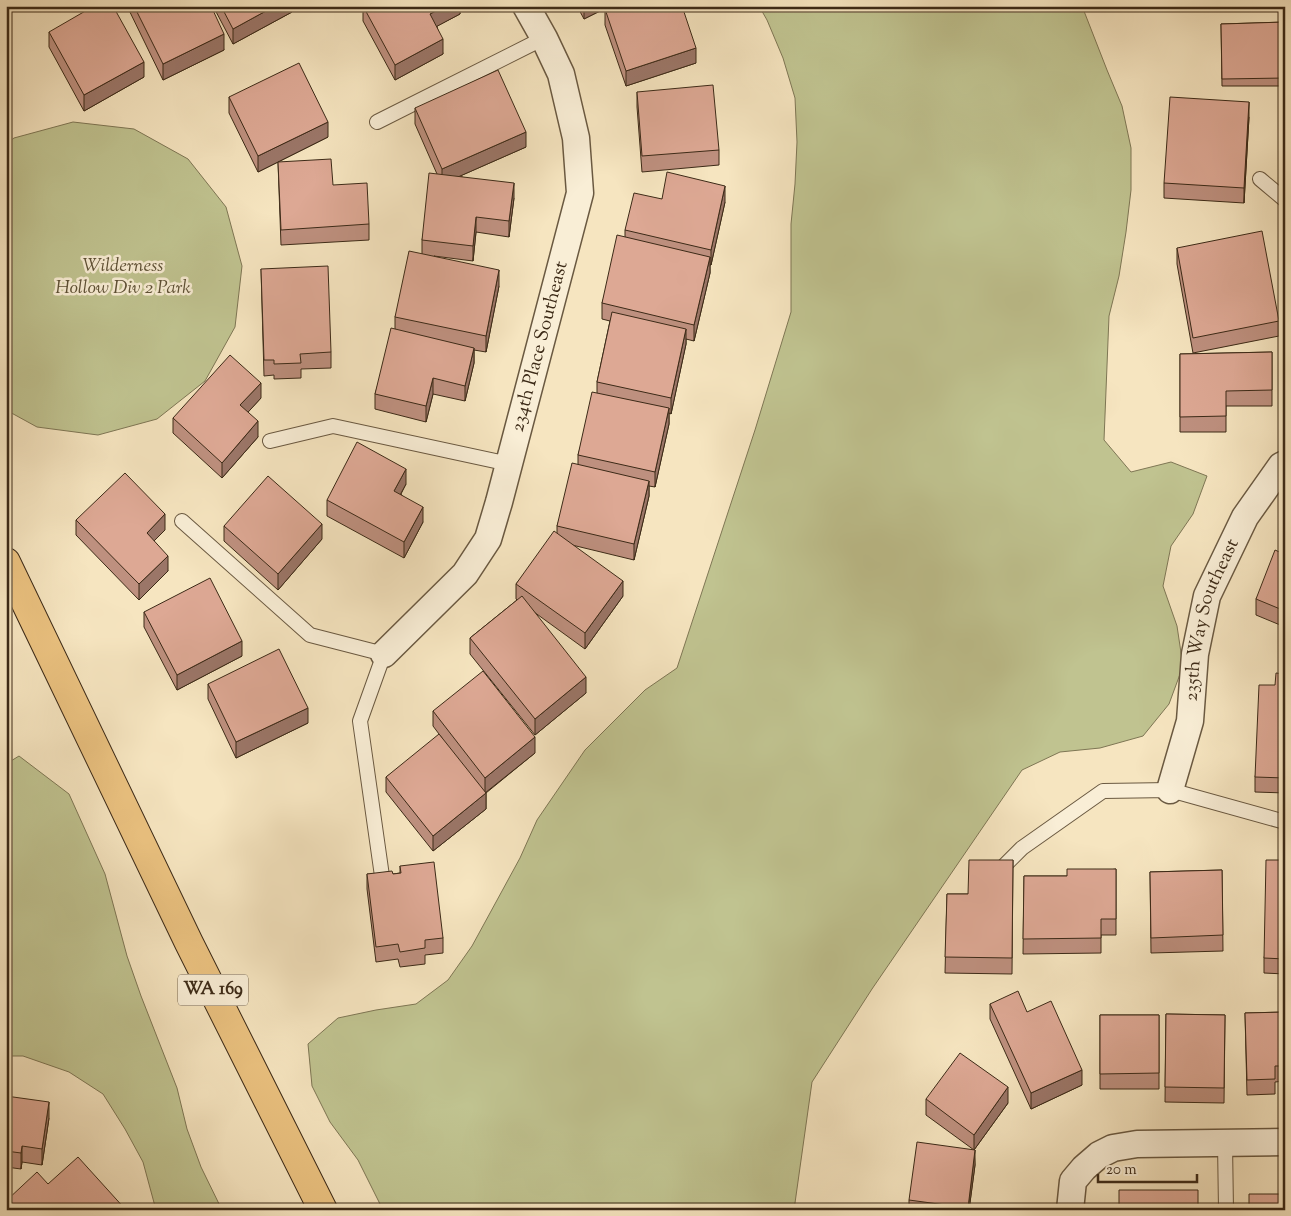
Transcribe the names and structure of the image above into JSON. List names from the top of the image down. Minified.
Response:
{"streets":{"main road":["WA 169"],"street":["234th Place Southeast","235th Way Southeast"]},"parks":["Wilderness Hollow Div 2 Park"],"scale_bar":"20 m"}
